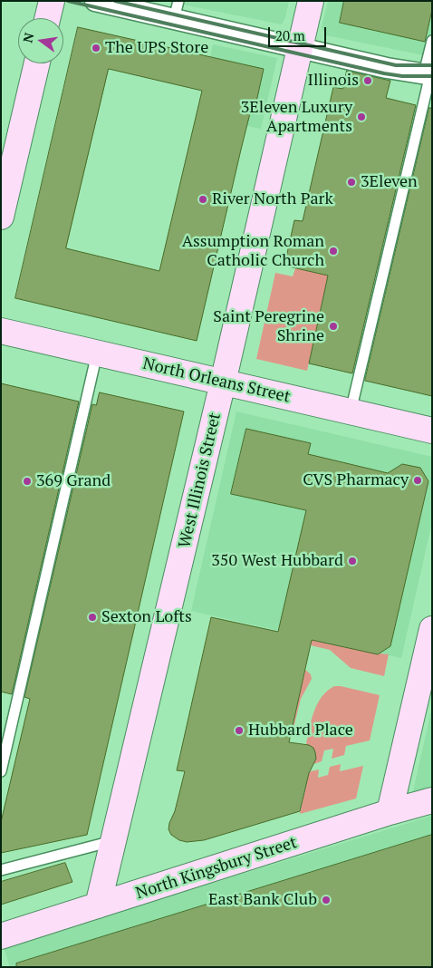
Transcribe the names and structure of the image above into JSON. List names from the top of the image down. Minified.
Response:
{"streets":{"street":["North Orleans Street","West Illinois Street","North Kingsbury Street"]},"crossings":[["North Orleans Street","West Illinois Street"],["West Illinois Street","North Kingsbury Street"]],"places":["The UPS Store","Illinois","3Eleven Luxury Apartments","3Eleven","River North Park","Assumption Roman Catholic Church","Saint Peregrine Shrine","CVS Pharmacy","369 Grand","350 West Hubbard","Sexton Lofts","Hubbard Place","East Bank Club"],"scale_bar":"20 m","north":"left"}
